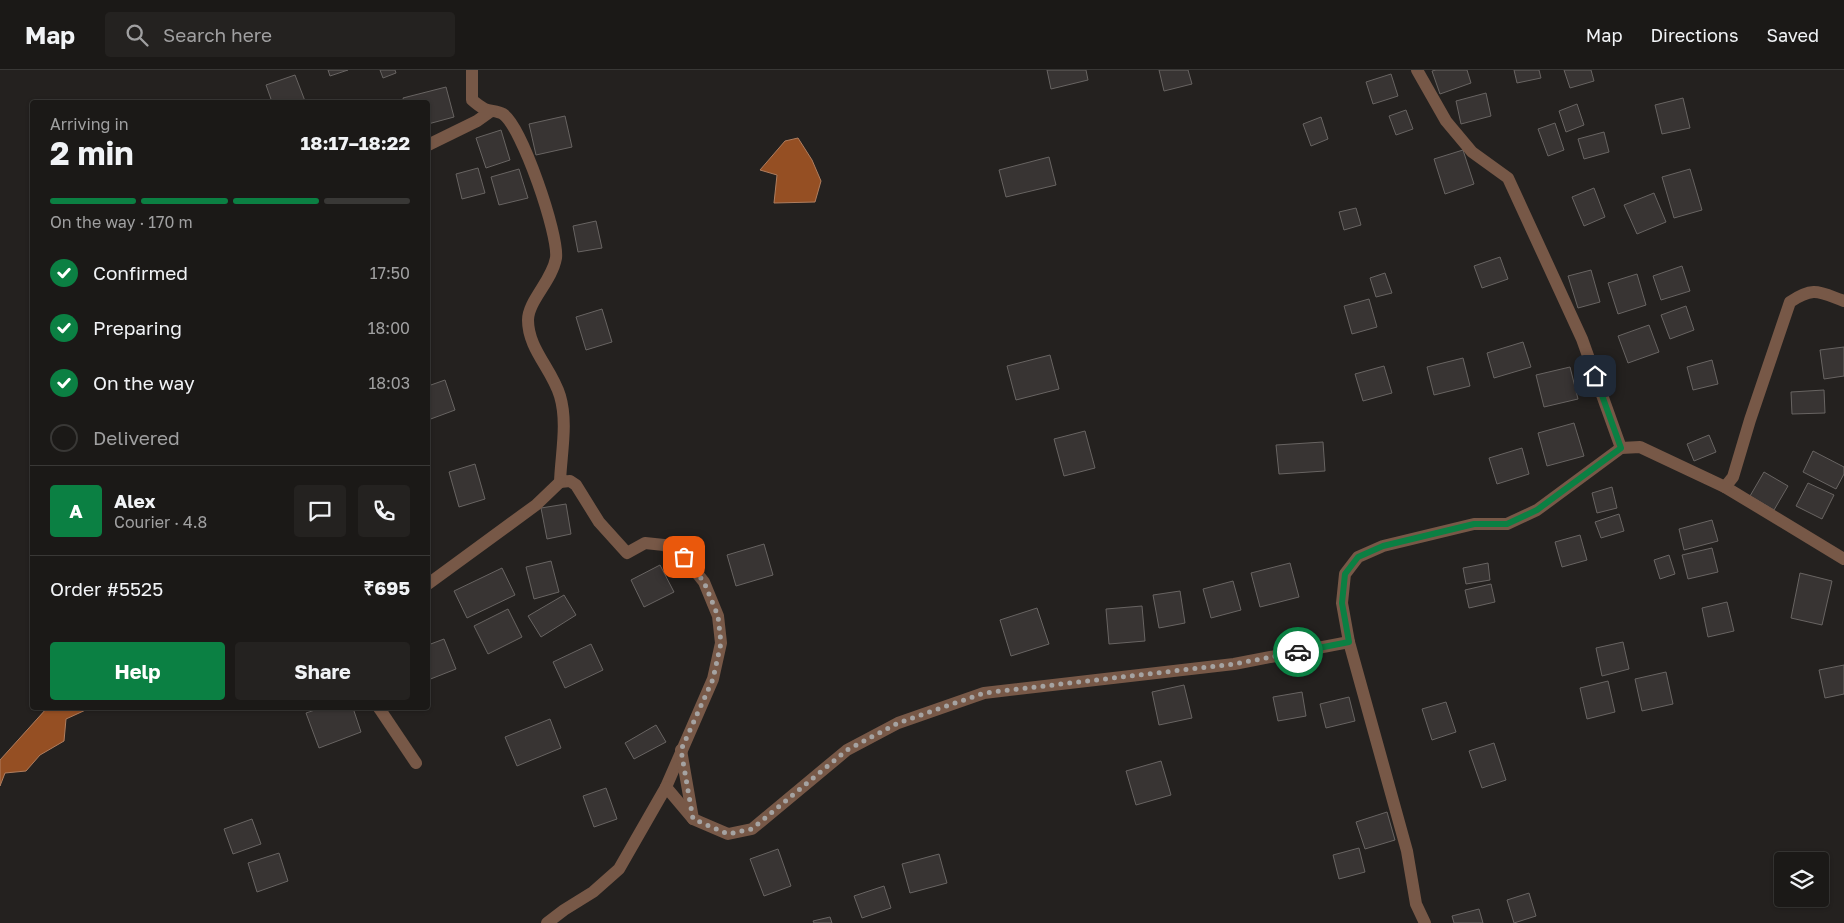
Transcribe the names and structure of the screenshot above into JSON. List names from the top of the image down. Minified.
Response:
{"page":{"header":"Map","search":"Search here","nav":["Map","Directions","Saved"],"heading":["2 min","Arriving in","18:17–18:22"],"panel":["Alex","Courier · 4.8","Order #5525","₹695"],"bar":"On the way · 170 m","list":[["Confirmed","17:50"],["Preparing","18:00"],["On the way","18:03"],"Delivered"],"round":"A","buttons":["Help","Share"]}}
